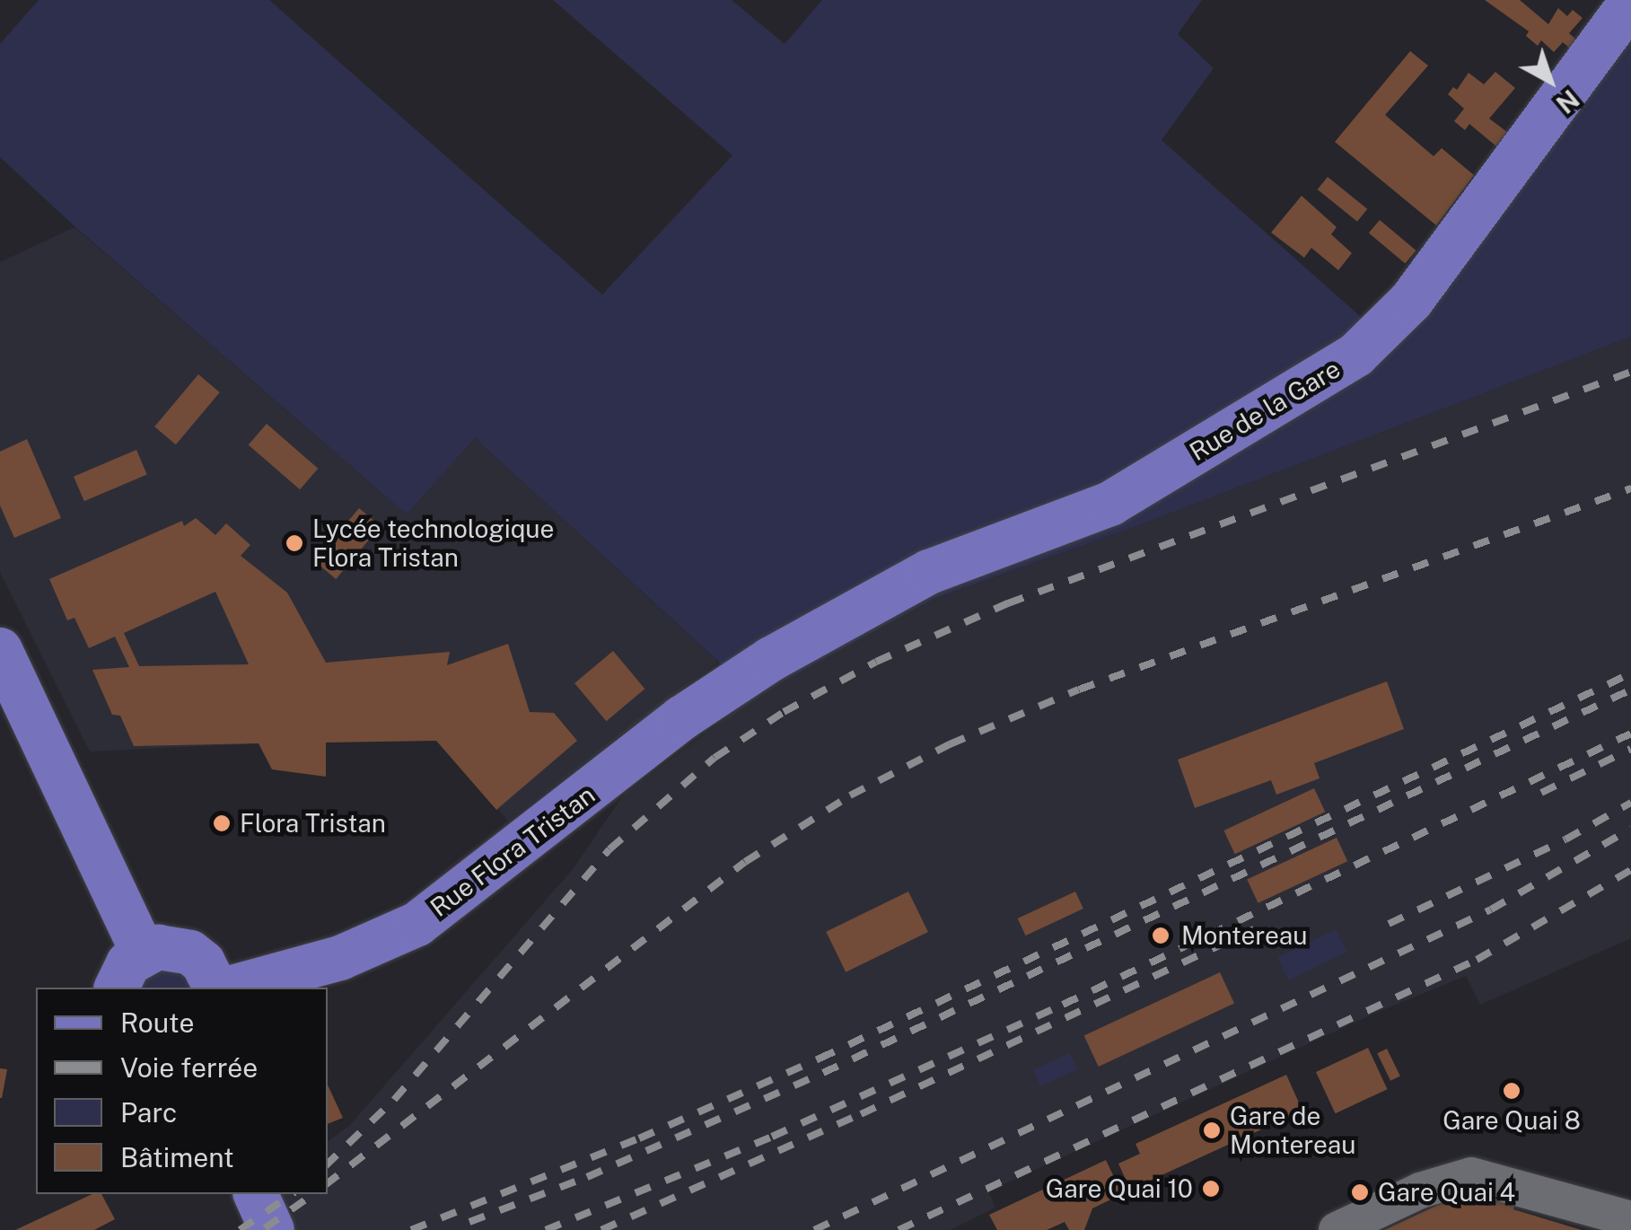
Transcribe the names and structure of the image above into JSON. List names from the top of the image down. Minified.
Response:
{"streets":{"main road":["Rue de la Gare","Rue Flora Tristan"]},"crossings":[["Rue de la Gare","Rue Flora Tristan"]],"places":["Lycée technologique Flora Tristan","Flora Tristan","Montereau","Gare Quai 8","Gare de Montereau","Gare Quai 10","Gare Quai 4"],"legend":["Route","Voie ferrée","Parc","Bâtiment"],"north":"bottom right"}
